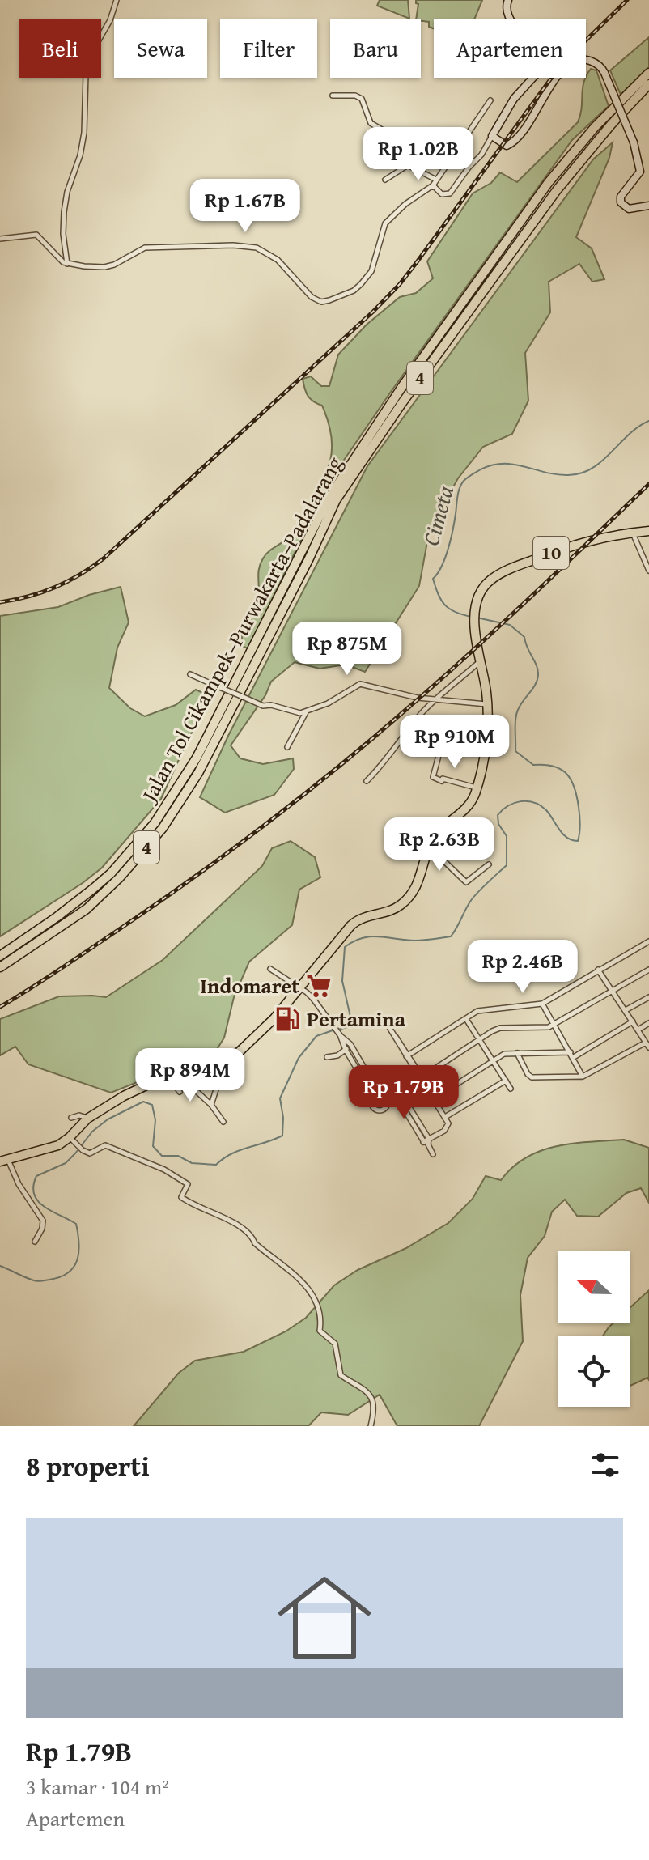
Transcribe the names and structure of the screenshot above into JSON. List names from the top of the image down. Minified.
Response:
{"streets":{"highway":["4","10","Jalan Tol Cikampek–Purwakarta–Padalarang"]},"water":["Cimeta"],"places":{"supermarket":["Indomaret"],"fuel station":["Pertamina"]},"north":"left","page":{"chip":["Beli","Sewa","Filter","Baru","Apartemen"],"price":["Rp 1.02B","Rp 1.67B","Rp 875M","Rp 910M","Rp 2.63B","Rp 2.46B","Rp 894M","Rp 1.79B"],"heading":"8 properti","list":[{"name":"Rp 1.79B","note":"3 kamar · 104 m² · Apartemen"}]}}
